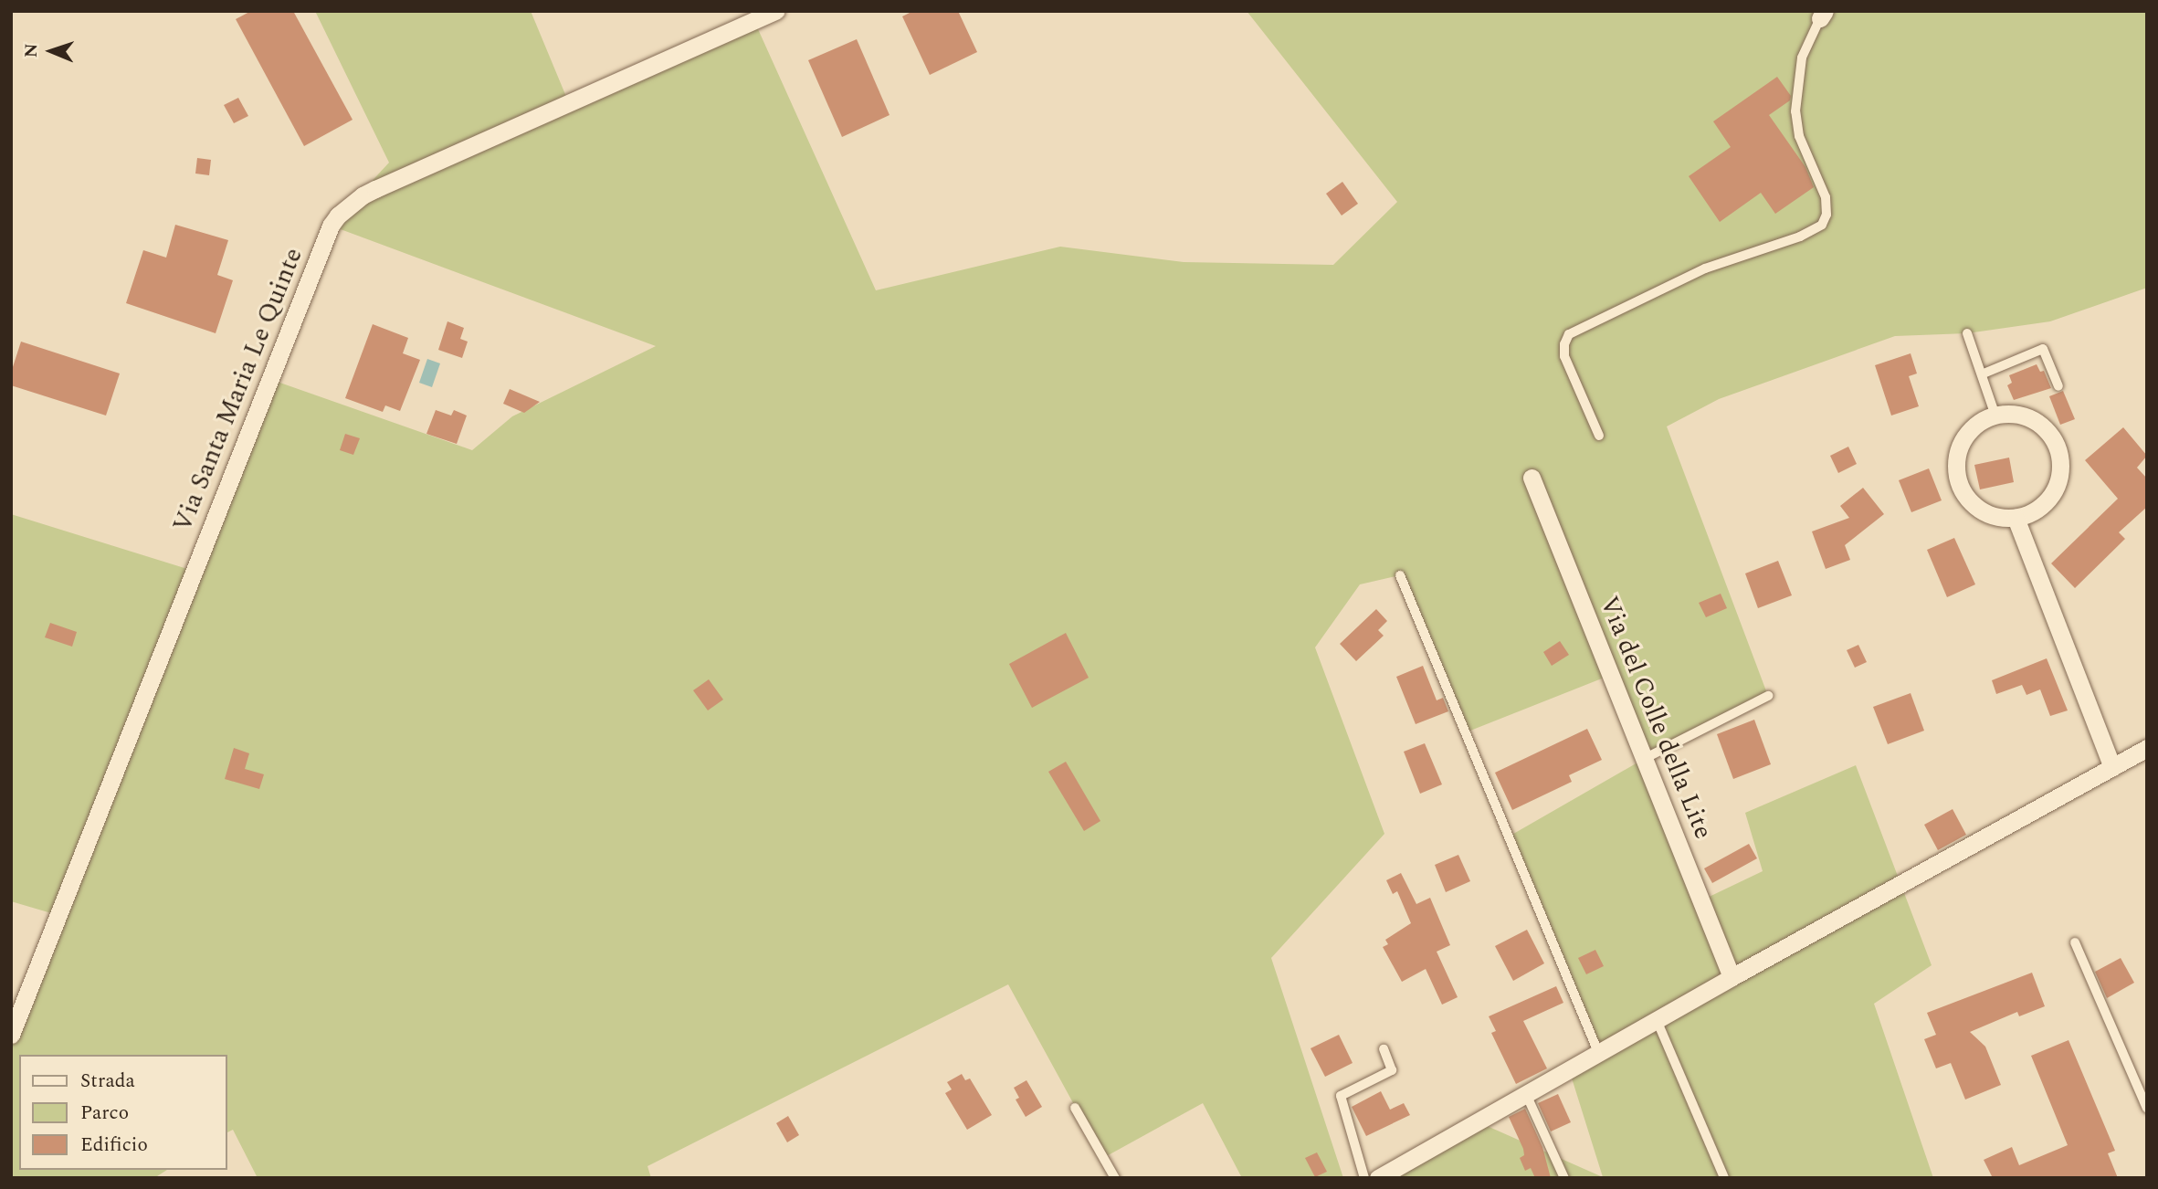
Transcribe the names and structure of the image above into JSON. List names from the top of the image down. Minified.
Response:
{"streets":{"street":["Via Santa Maria Le Quinte","Via del Colle della Lite"]},"legend":["Strada","Parco","Edificio"],"north":"left"}
